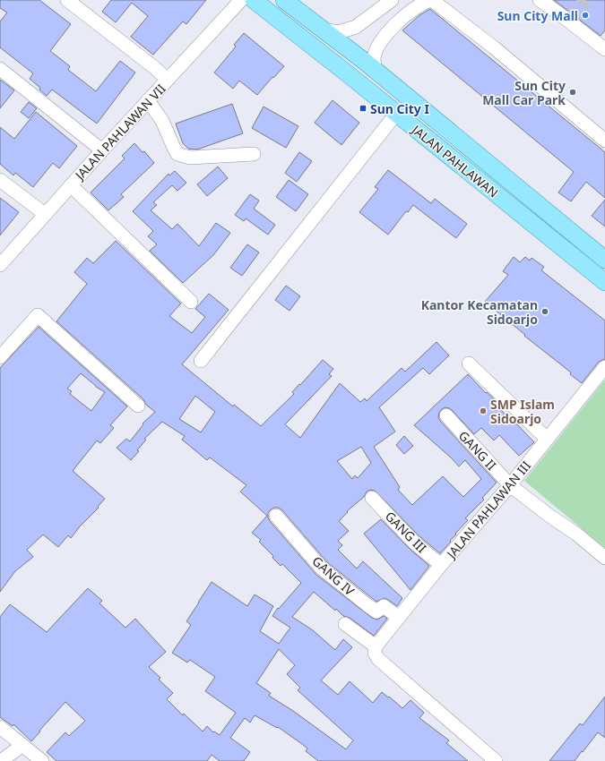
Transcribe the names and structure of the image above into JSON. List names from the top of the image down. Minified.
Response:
{"streets":{"main road":["JALAN PAHLAWAN"],"street":["JALAN PAHLAWAN VII","GANG II","JALAN PAHLAWAN III","GANG III","GANG IV"]},"crossings":[["GANG II","JALAN PAHLAWAN III"],["JALAN PAHLAWAN III","GANG III"],["JALAN PAHLAWAN III","GANG IV"]],"places":{"other":["Sun City Mall","Sun City Mall Car Park","Kantor Kecamatan Sidoarjo","SMP Islam Sidoarjo"],"transit":["Sun City I"]}}
